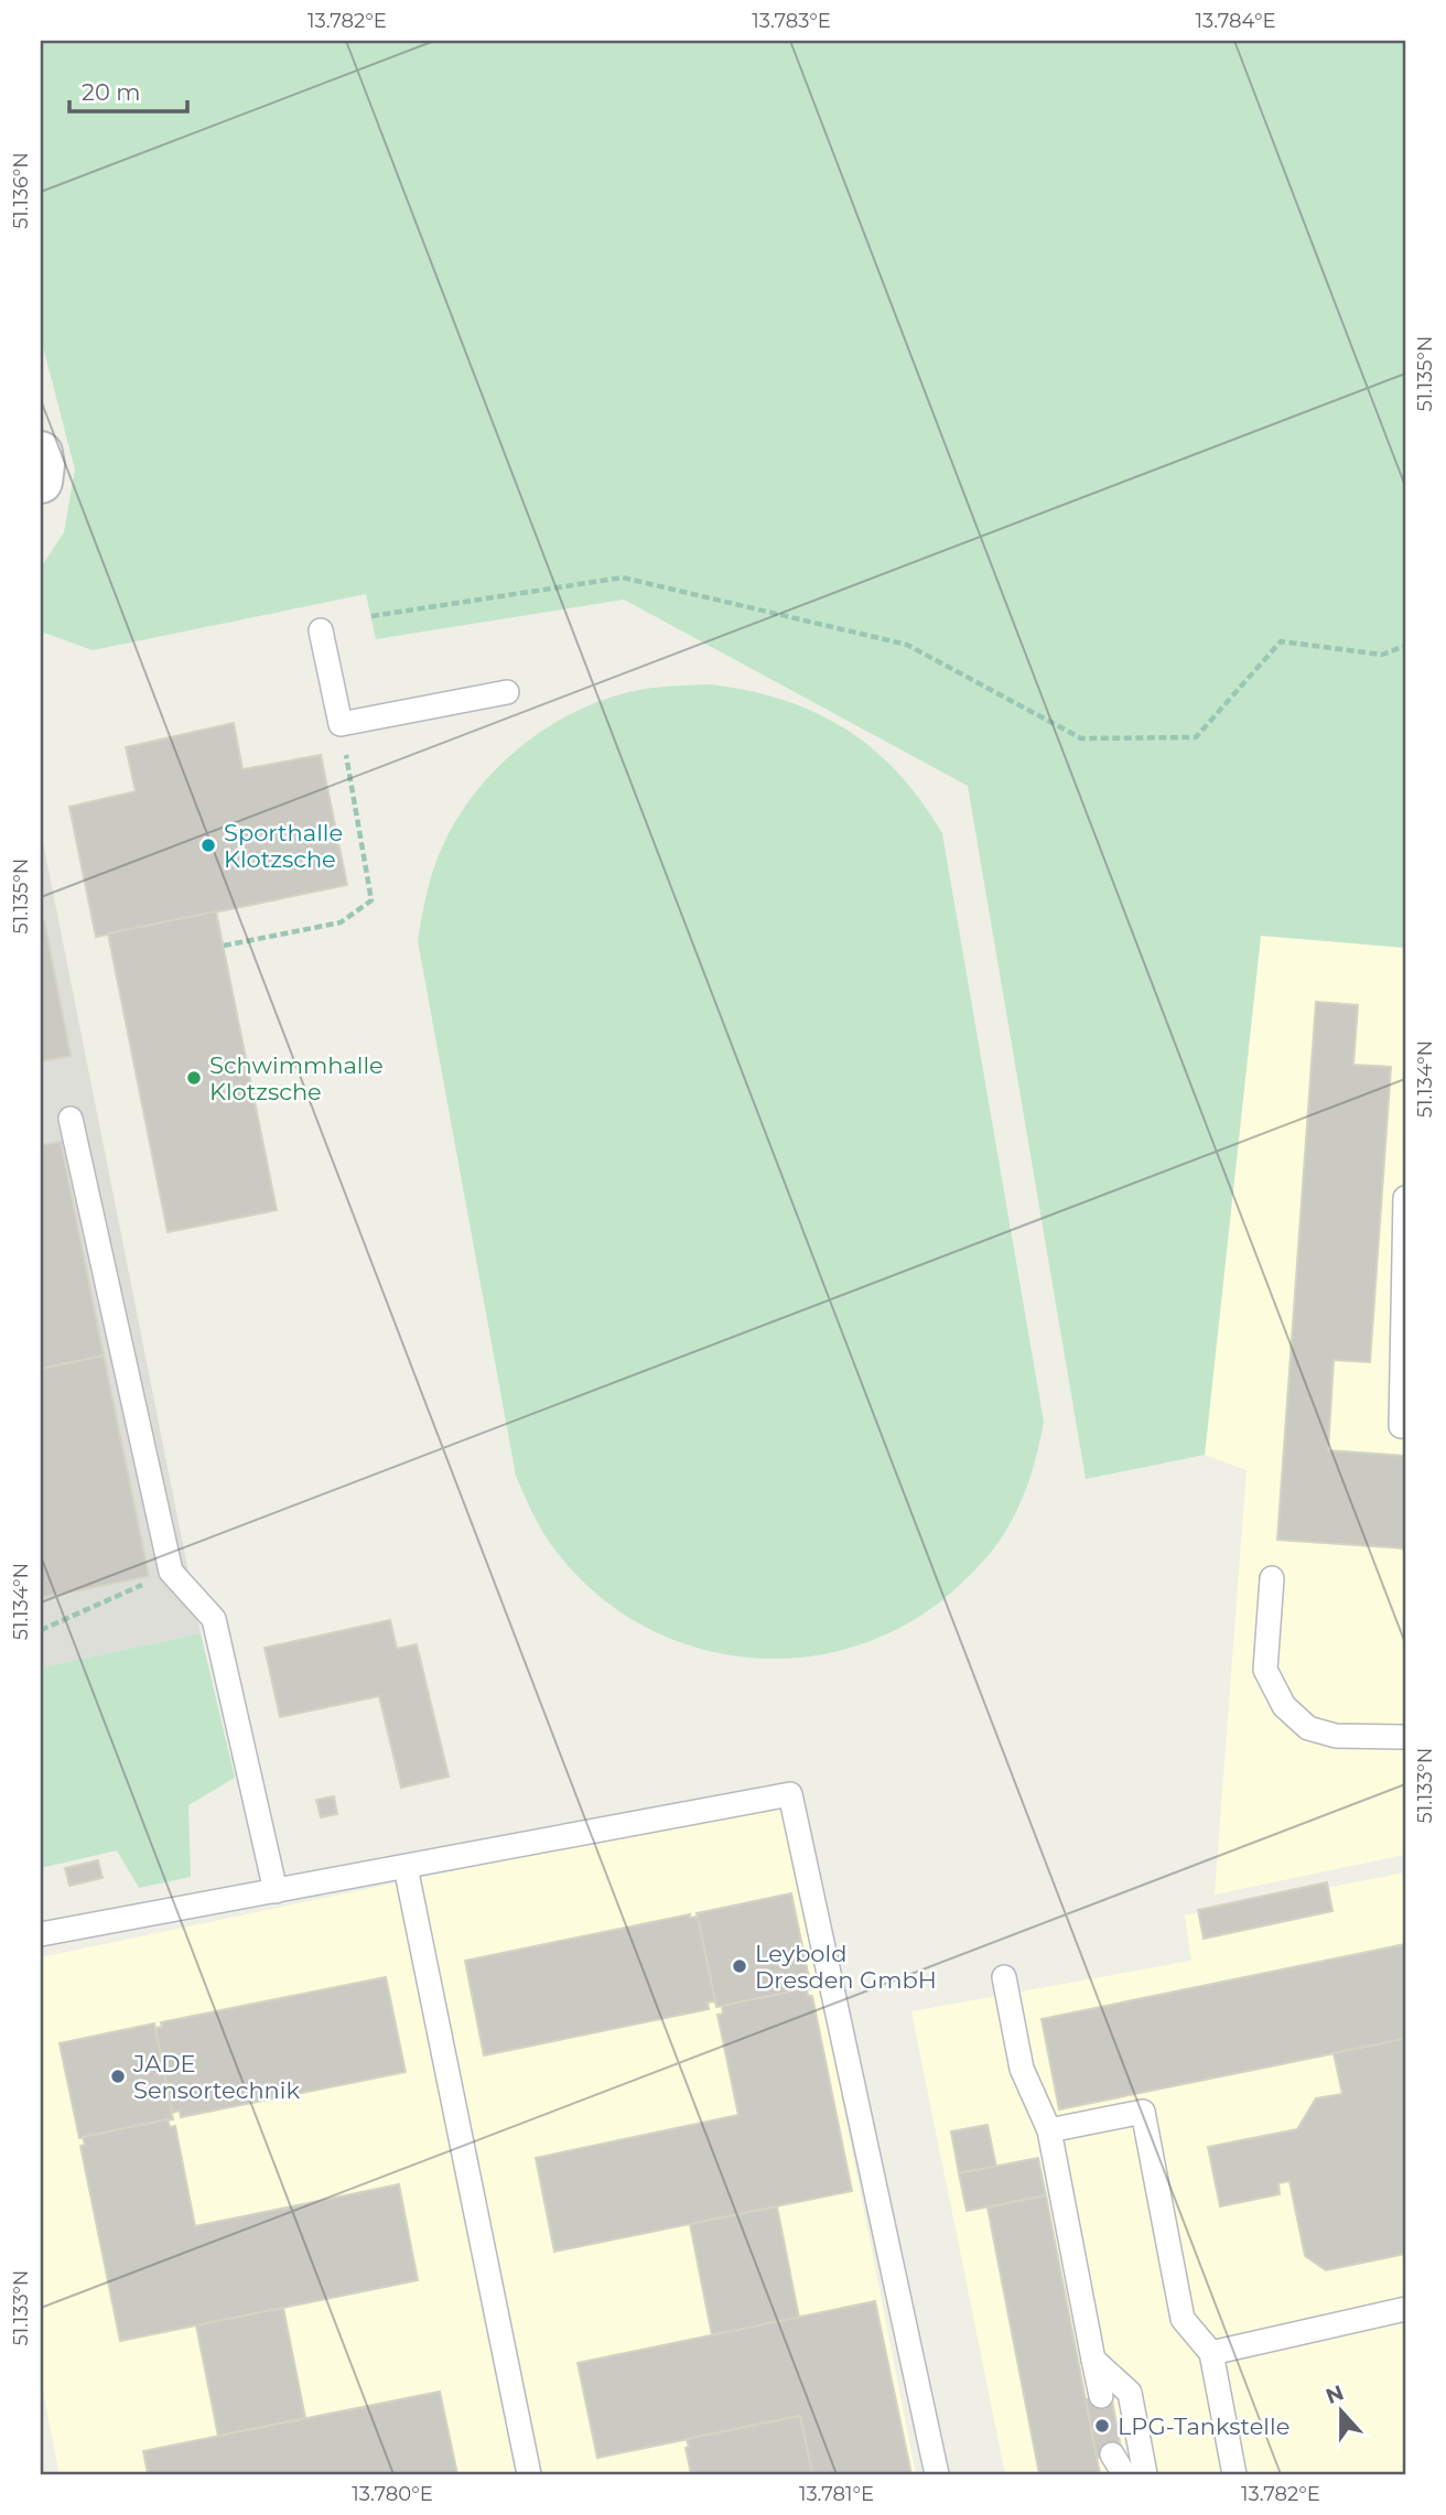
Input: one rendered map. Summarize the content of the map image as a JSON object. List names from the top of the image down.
{
  "places": [
    "Sporthalle Klotzsche",
    "Schwimmhalle Klotzsche",
    "Leybold Dresden GmbH",
    "JADE Sensortechnik",
    "LPG-Tankstelle"
  ],
  "scale_bar": "20 m",
  "north": "top",
  "coordinates": [
    "13.782°E",
    "13.783°E",
    "13.784°E",
    "51.136°N",
    "51.135°N",
    "51.134°N",
    "51.133°N",
    "13.780°E",
    "13.781°E"
  ]
}
